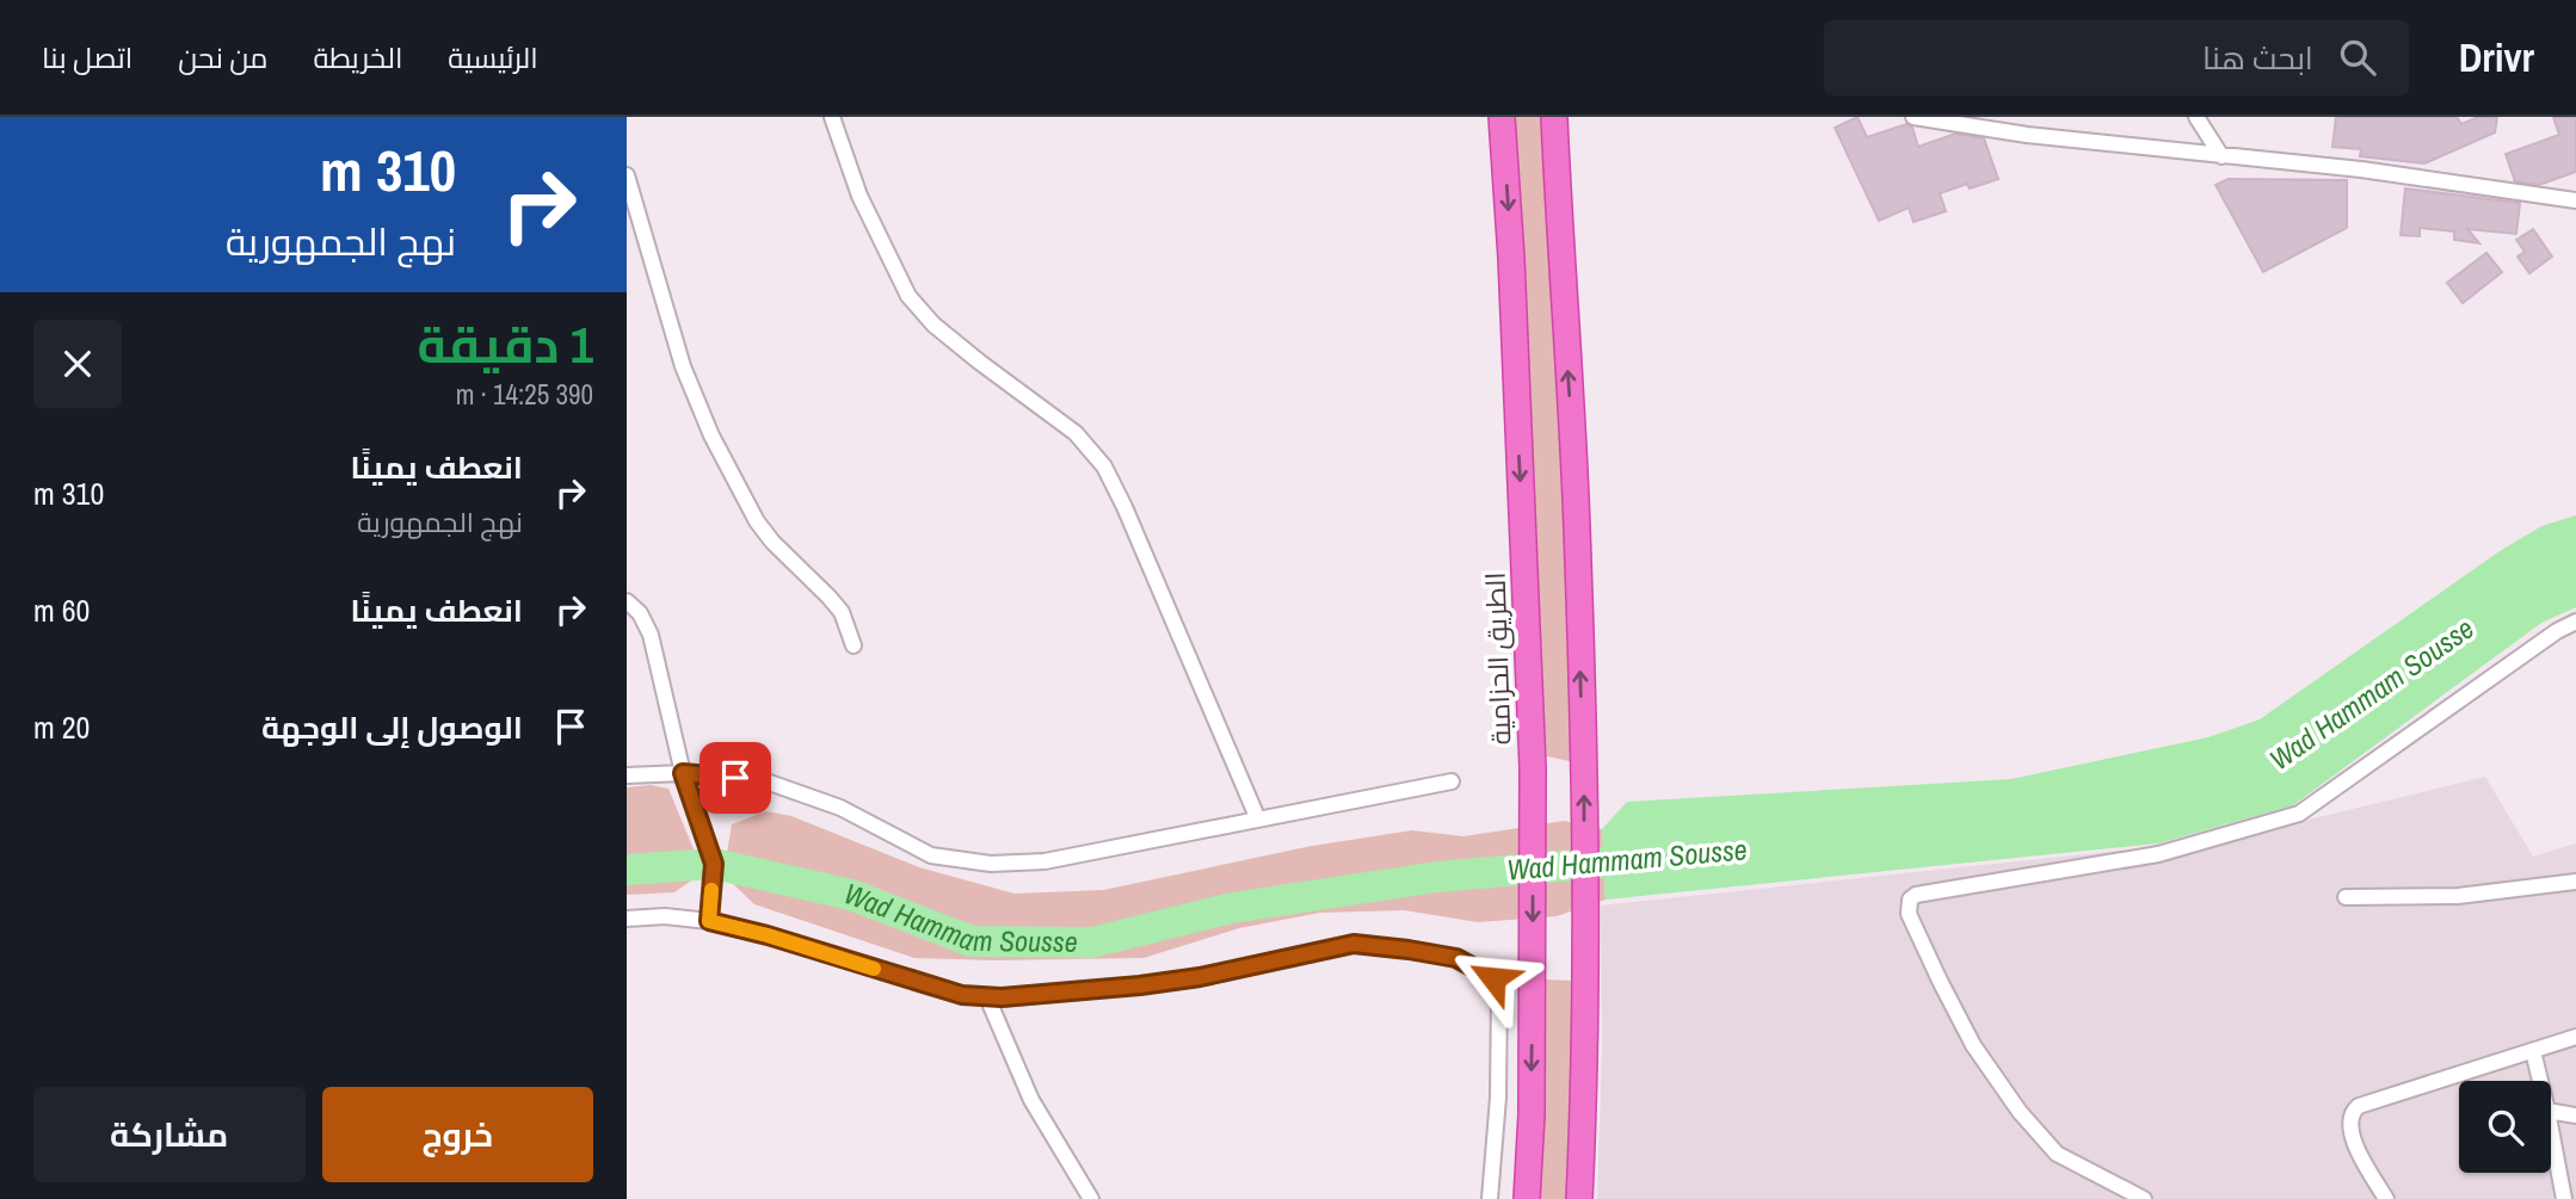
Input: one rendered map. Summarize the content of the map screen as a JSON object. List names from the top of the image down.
{
  "streets": {
    "highway": ["الطريق الحزامية"]
  },
  "water": ["Wad Hammam Sousse"],
  "page": {
    "header": "Drivr",
    "search": "ابحث هنا",
    "nav": [
      "الرئيسية",
      "الخريطة",
      "من نحن",
      "اتصل بنا"
    ],
    "turn": ["310 m", "نهج الجمهورية"],
    "heading": ["1 دقيقة", "390 m · 14:25"],
    "list": [
      {
        "name": "انعطف يمينًا",
        "note": "نهج الجمهورية",
        "value": "310 m"
      },
      {
        "name": "انعطف يمينًا",
        "value": "60 m"
      },
      {
        "name": "الوصول إلى الوجهة",
        "value": "20 m"
      }
    ],
    "buttons": ["خروج", "مشاركة"]
  }
}
